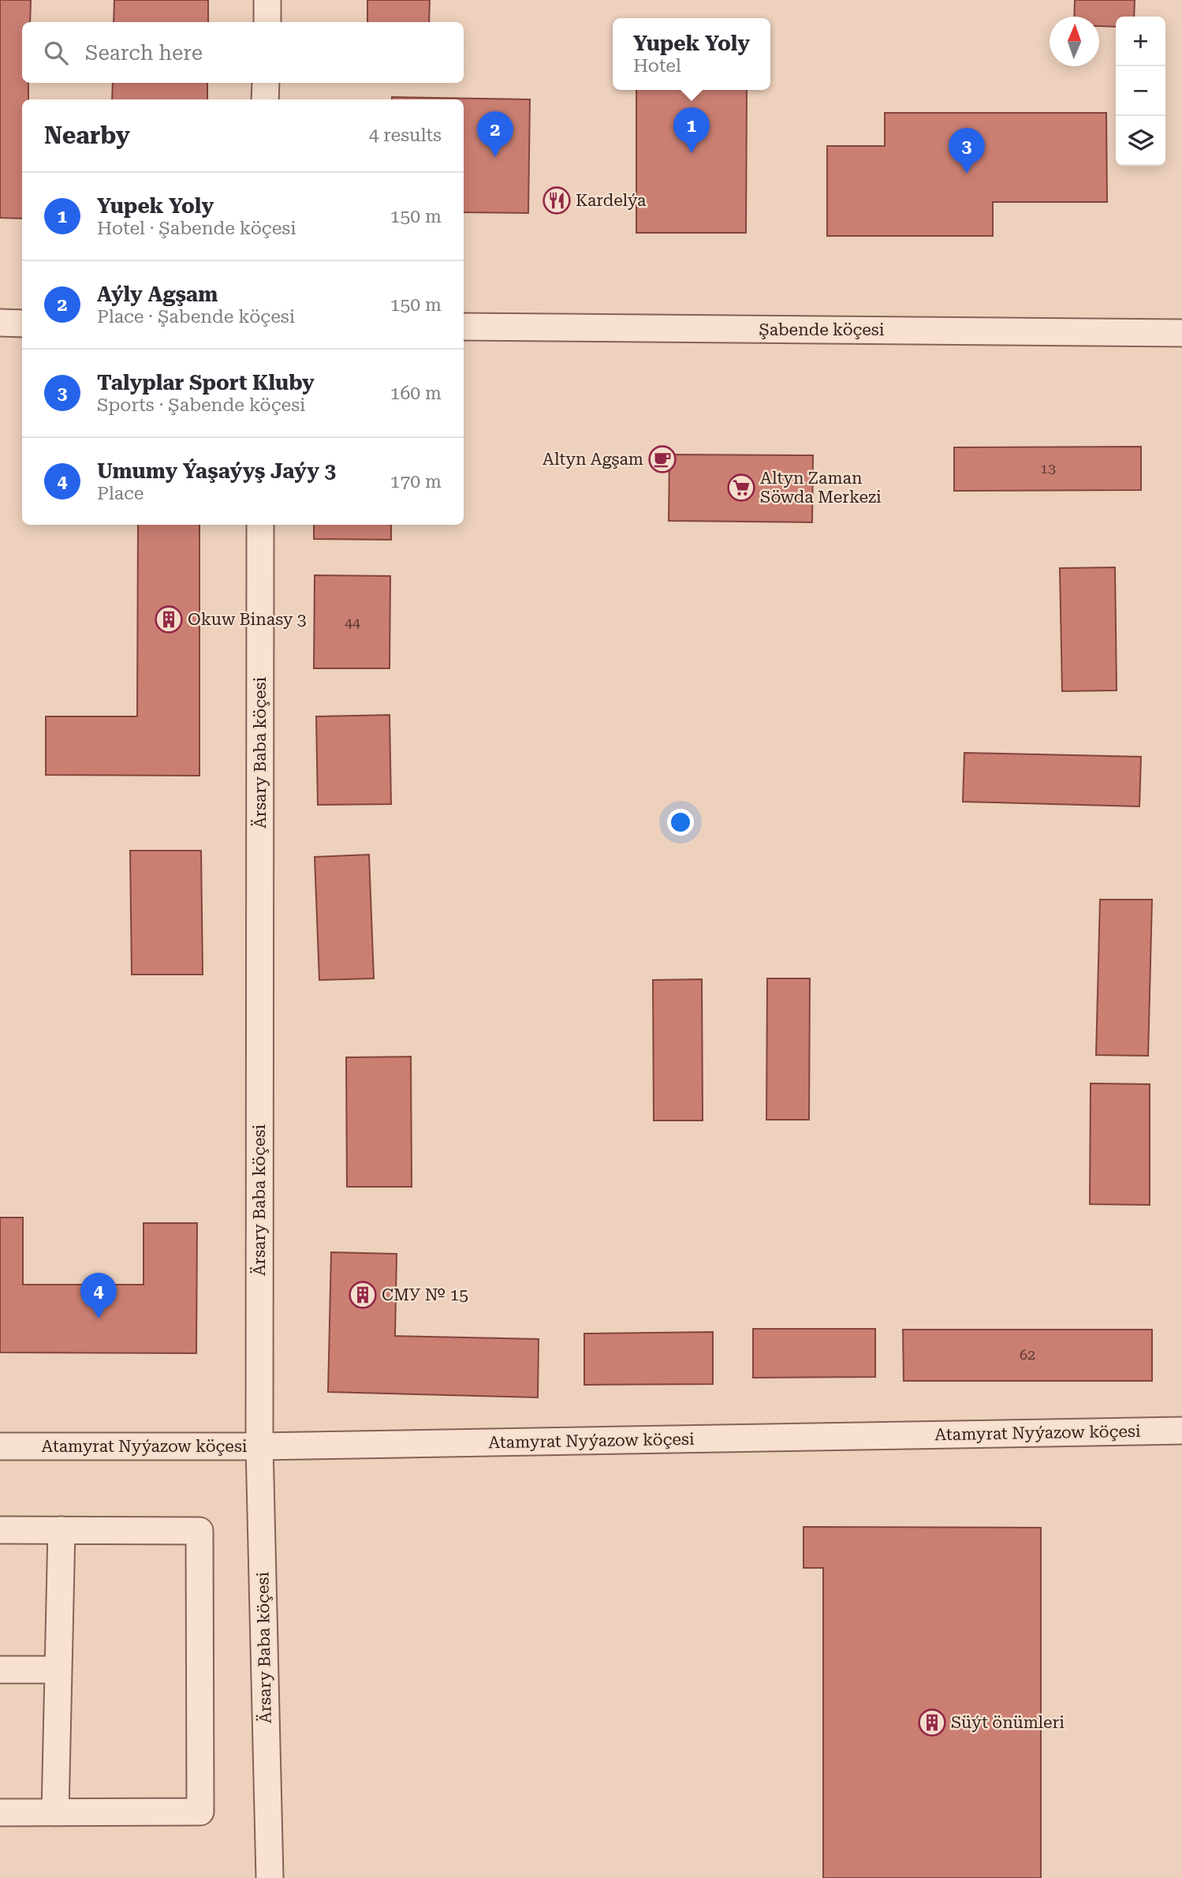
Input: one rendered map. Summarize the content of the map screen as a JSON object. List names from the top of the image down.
{
  "streets": {
    "street": ["Şabende köçesi", "Ärsary Baba köçesi", "Atamyrat Nyýazow köçesi"]
  },
  "crossings": [
    ["Ärsary Baba köçesi", "Atamyrat Nyýazow köçesi"]
  ],
  "places": {
    "restaurant": ["Kardelýa"],
    "cafe": ["Altyn Agşam"],
    "supermarket": ["Altyn Zaman Söwda Merkezi"],
    "building": ["Okuw Binasy 3", "СМУ № 15", "Süýt önümleri"]
  },
  "house_numbers": ["13", "44", "62"],
  "north": "top",
  "page": {
    "map_buttons": ["+", "−"],
    "popup": ["Yupek Yoly", "Hotel"],
    "search": "Search here",
    "heading": ["Nearby", "4 results"],
    "pins": [
      "1",
      "2",
      "3",
      "4"
    ],
    "list": [
      {
        "mark": "1",
        "name": "Yupek Yoly",
        "note": "Hotel · Şabende köçesi",
        "value": "150 m"
      },
      {
        "mark": "2",
        "name": "Aýly Agşam",
        "note": "Place · Şabende köçesi",
        "value": "150 m"
      },
      {
        "mark": "3",
        "name": "Talyplar Sport Kluby",
        "note": "Sports · Şabende köçesi",
        "value": "160 m"
      },
      {
        "mark": "4",
        "name": "Umumy Ýaşaýyş Jaýy 3",
        "note": "Place",
        "value": "170 m"
      }
    ]
  }
}
